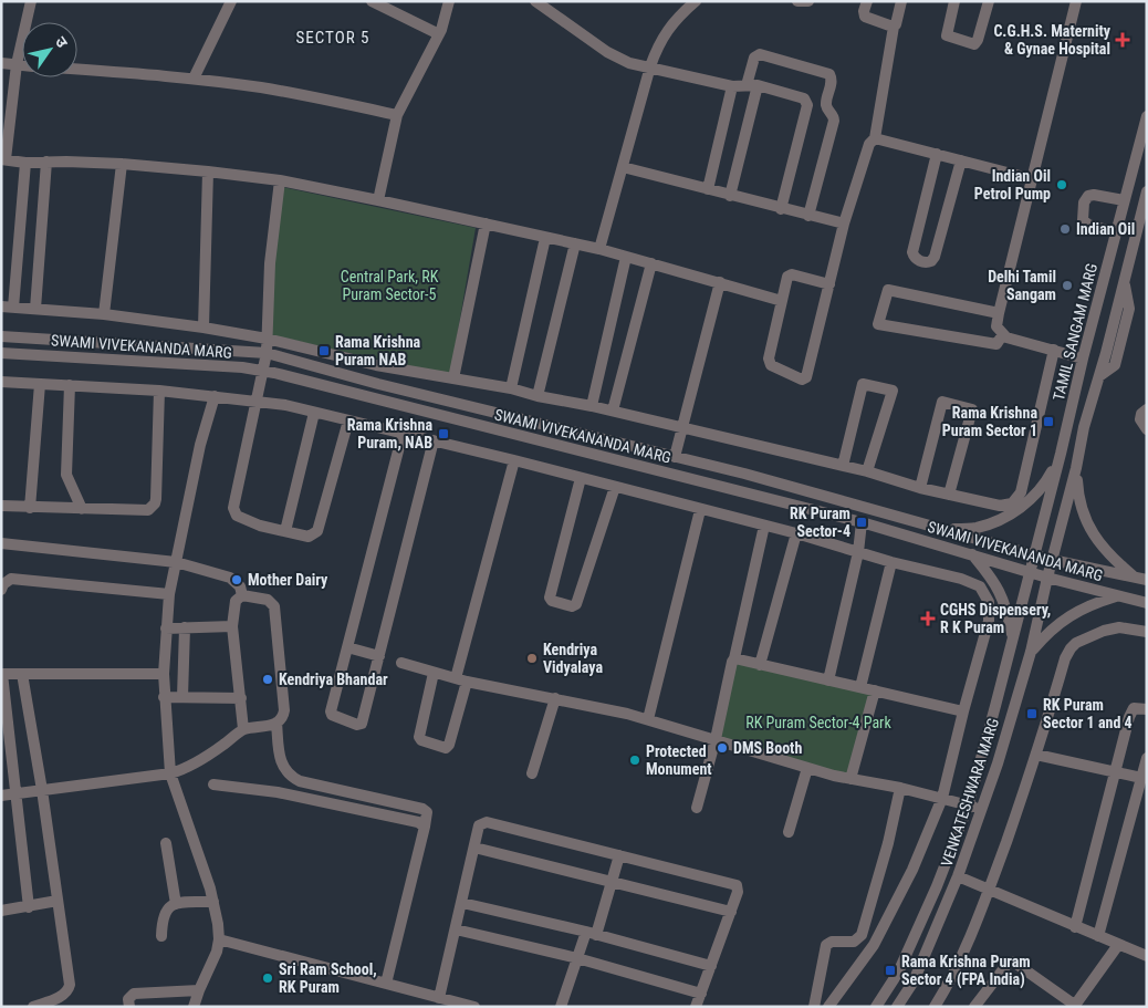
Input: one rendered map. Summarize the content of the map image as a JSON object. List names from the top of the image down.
{
  "streets": {
    "street": ["TAMIL SANGAM MARG", "SWAMI VIVEKANANDA MARG", "VENKATESHWARA MARG"]
  },
  "crossings": [
    ["TAMIL SANGAM MARG", "SWAMI VIVEKANANDA MARG"],
    ["SWAMI VIVEKANANDA MARG", "VENKATESHWARA MARG"]
  ],
  "districts": ["SECTOR 5"],
  "parks": ["Central Park, RK Puram Sector-5", "RK Puram Sector-4 Park"],
  "places": {
    "health": ["C.G.H.S. Maternity & Gynae Hospital", "CGHS Dispensery, R K Puram"],
    "other": [
      "Indian Oil Petrol Pump",
      "Indian Oil",
      "Delhi Tamil Sangam",
      "Mother Dairy",
      "Kendriya Vidyalaya",
      "Kendriya Bhandar",
      "DMS Booth",
      "Protected Monument",
      "Sri Ram School, RK Puram"
    ],
    "transit": [
      "Rama Krishna Puram NAB",
      "Rama Krishna Puram Sector 1",
      "Rama Krishna Puram, NAB",
      "RK Puram Sector-4",
      "RK Puram Sector 1 and 4",
      "Rama Krishna Puram Sector 4 (FPA India)"
    ]
  },
  "north": "top right"
}
